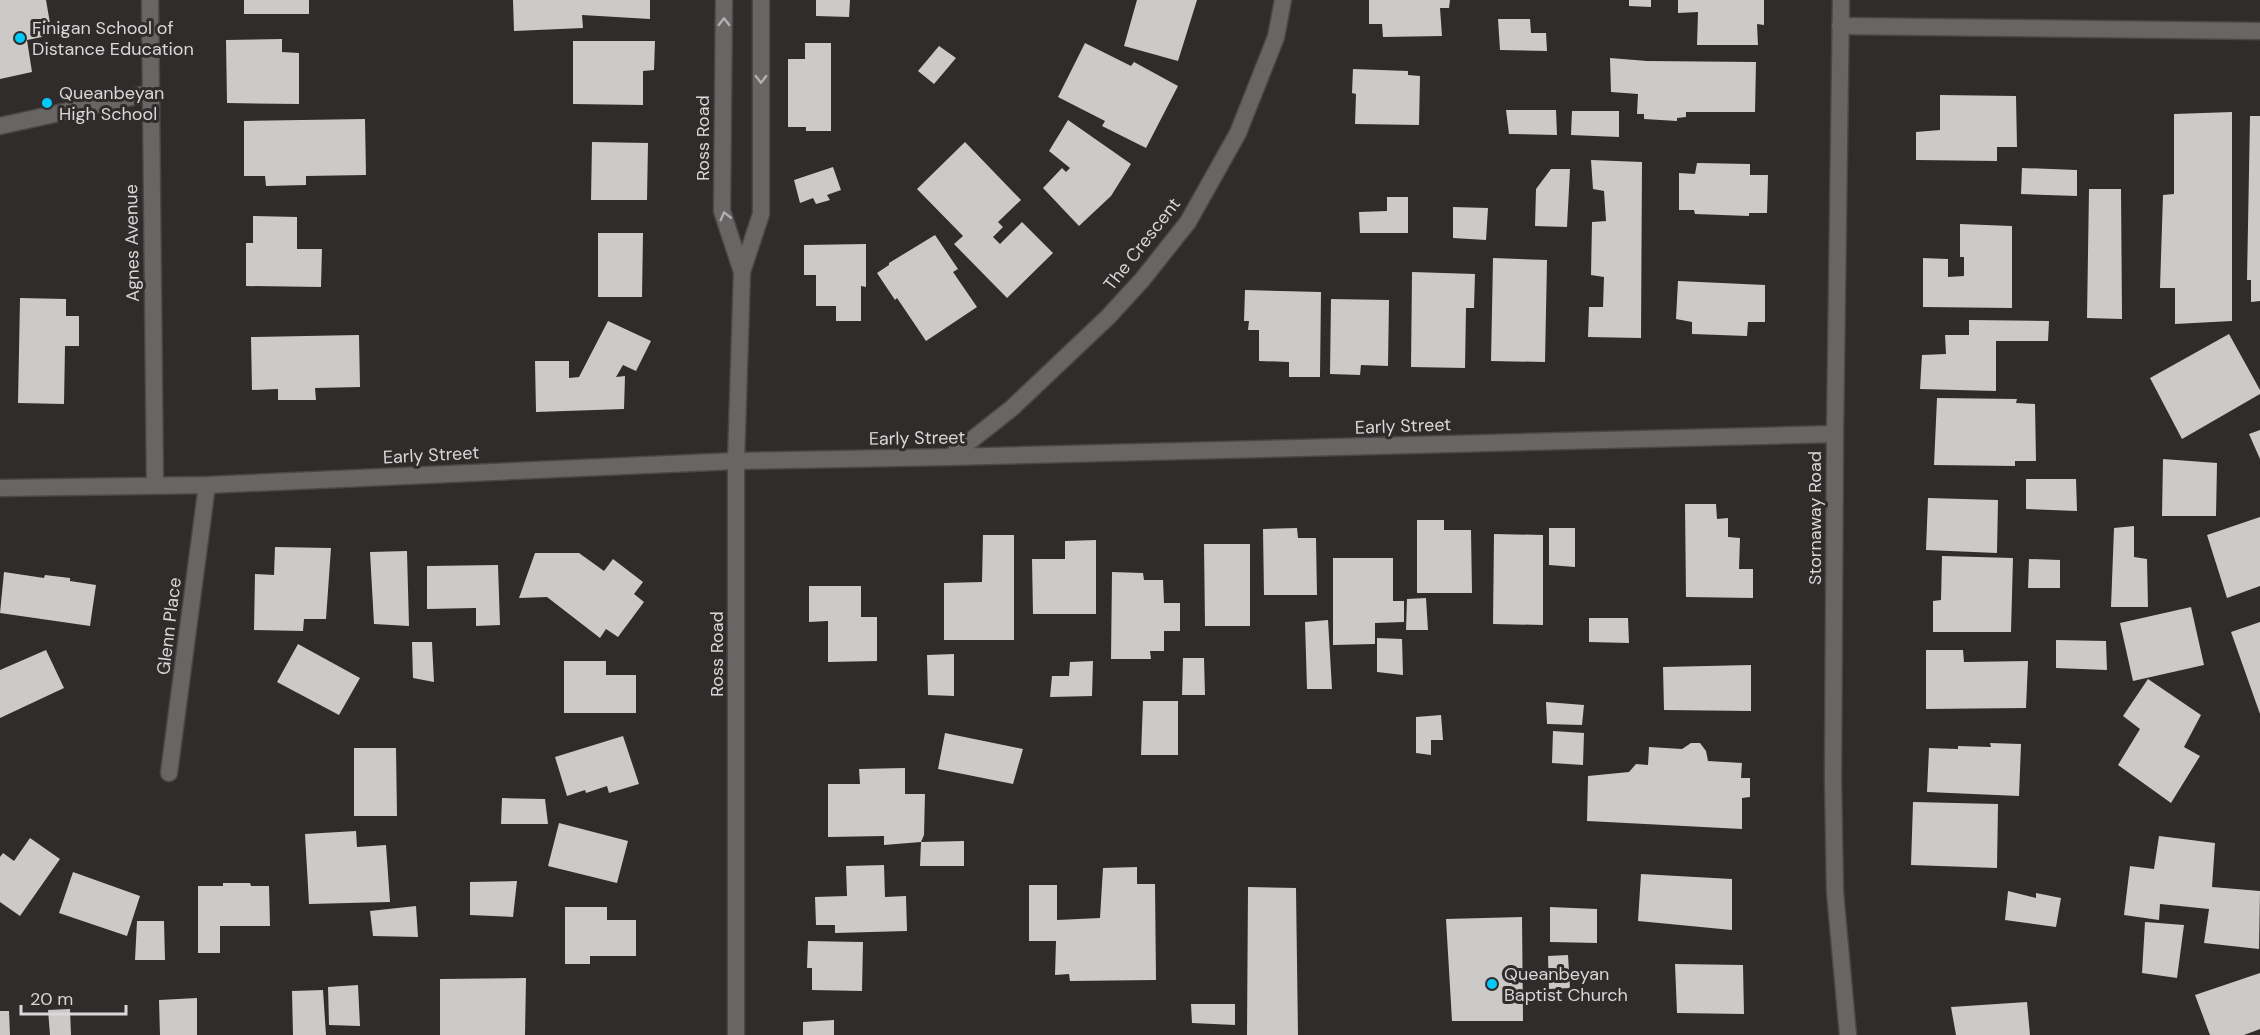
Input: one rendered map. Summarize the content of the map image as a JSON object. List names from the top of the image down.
{
  "streets": {
    "street": [
      "Ross Road",
      "Agnes Avenue",
      "The Crescent",
      "Early Street",
      "Stornaway Road",
      "Glenn Place"
    ]
  },
  "crossings": [
    ["Ross Road", "Early Street"],
    ["Agnes Avenue", "Early Street"],
    ["The Crescent", "Early Street"],
    ["Early Street", "Stornaway Road"],
    ["Early Street", "Glenn Place"]
  ],
  "places": ["Finigan School of Distance Education", "Queanbeyan High School", "Queanbeyan Baptist Church"],
  "scale_bar": "20 m"
}
